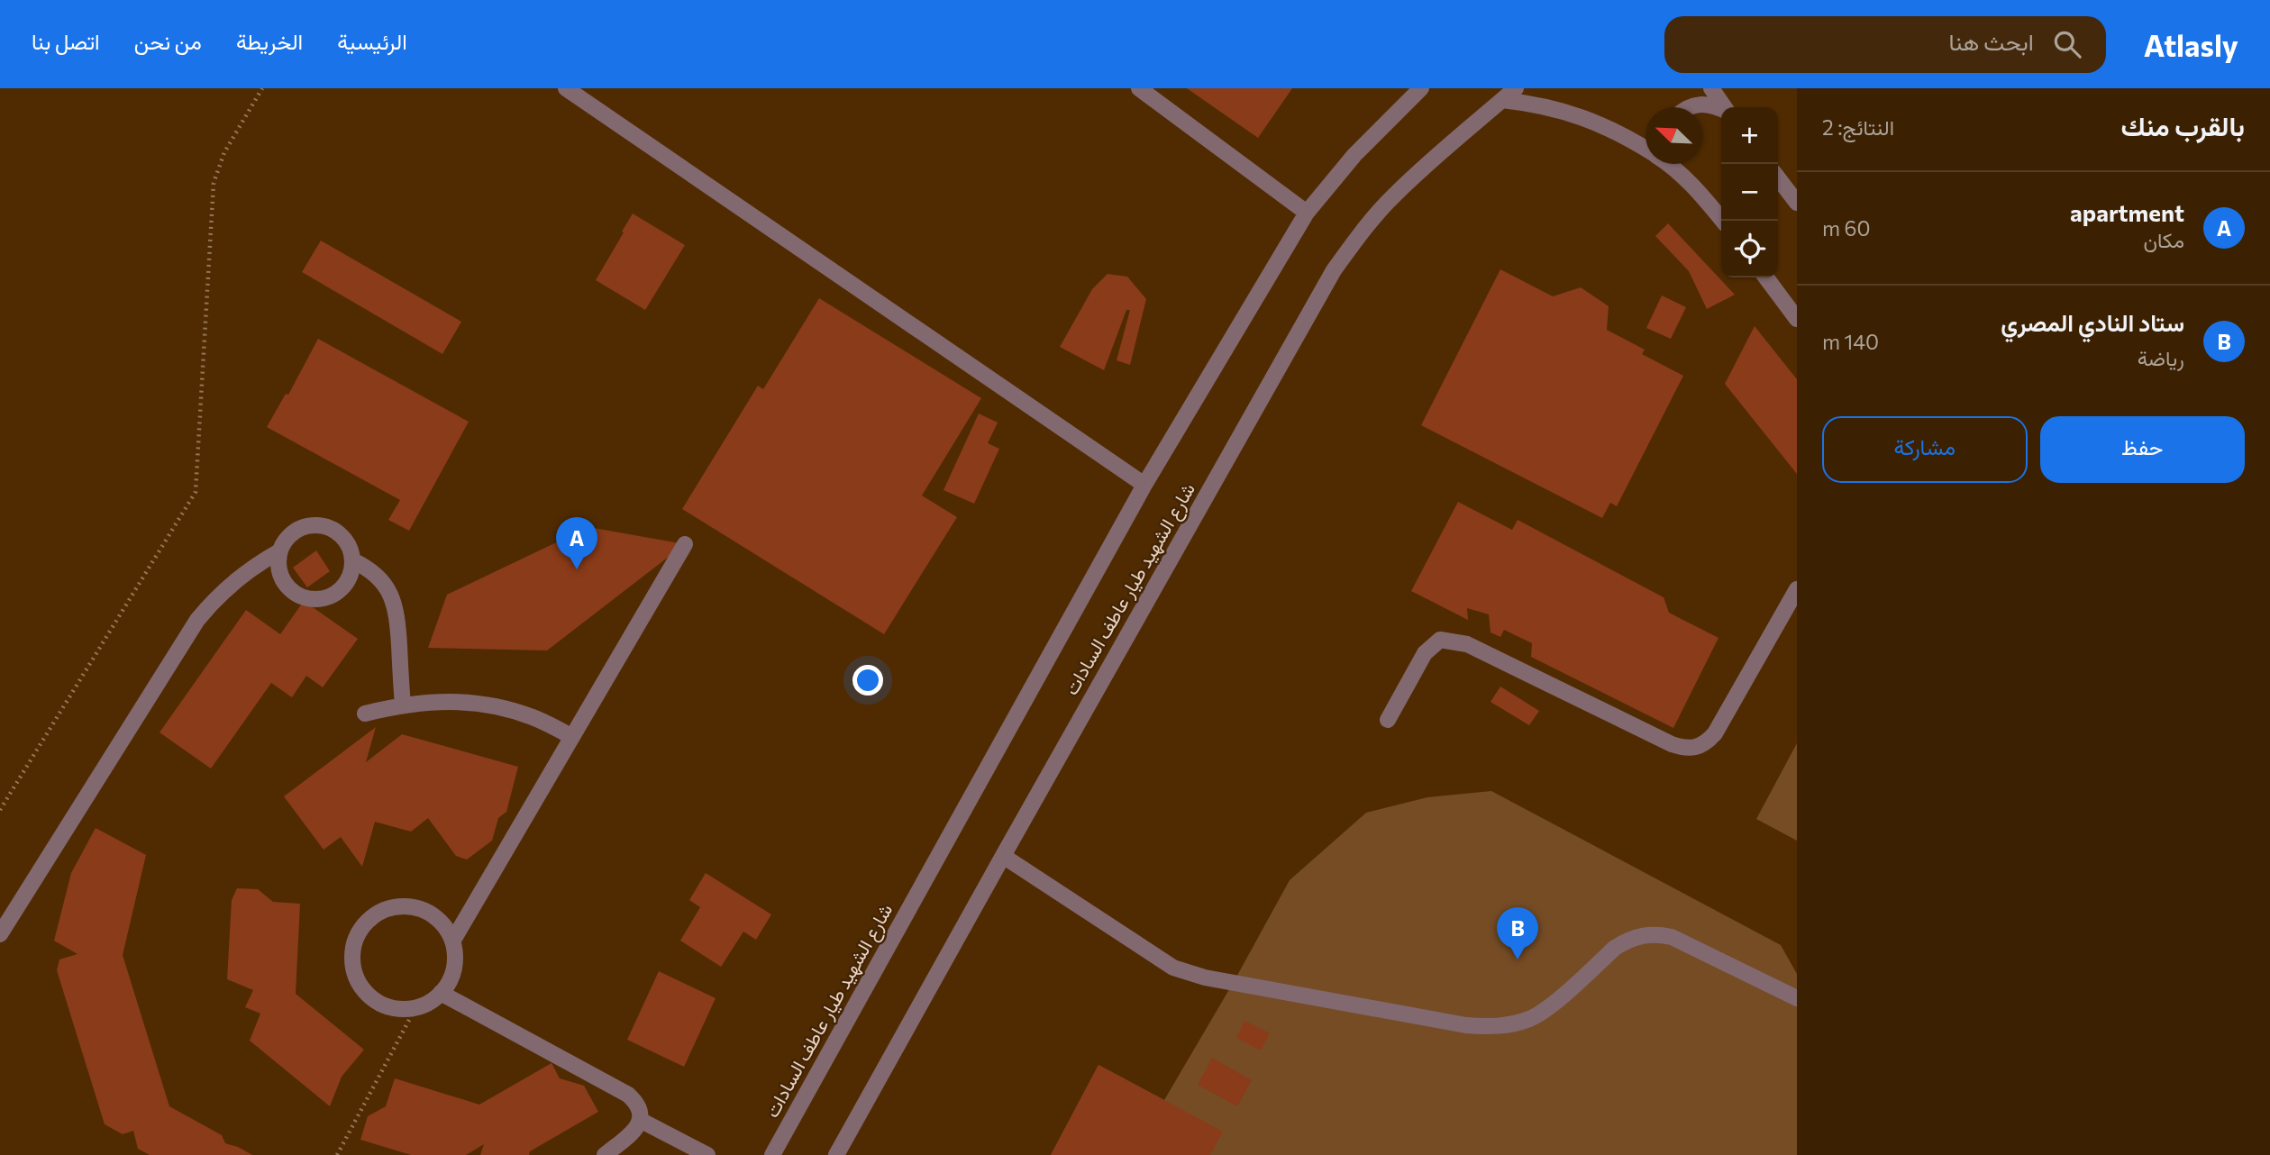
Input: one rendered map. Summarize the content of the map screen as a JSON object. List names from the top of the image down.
{
  "streets": {
    "street": ["شارع الشهيد طيار عاطف السادات"]
  },
  "north": "top left",
  "page": {
    "header": "Atlasly",
    "search": "ابحث هنا",
    "nav": [
      "الرئيسية",
      "الخريطة",
      "من نحن",
      "اتصل بنا"
    ],
    "heading": ["بالقرب منك", "النتائج: 2"],
    "map_buttons": ["+", "−"],
    "list": [
      {
        "mark": "A",
        "name": "apartment",
        "note": "مكان",
        "value": "60 m"
      },
      {
        "mark": "B",
        "name": "ستاد النادي المصري",
        "note": "رياضة",
        "value": "140 m"
      }
    ],
    "buttons": ["حفظ", "مشاركة"],
    "pins": ["A", "B"]
  }
}
